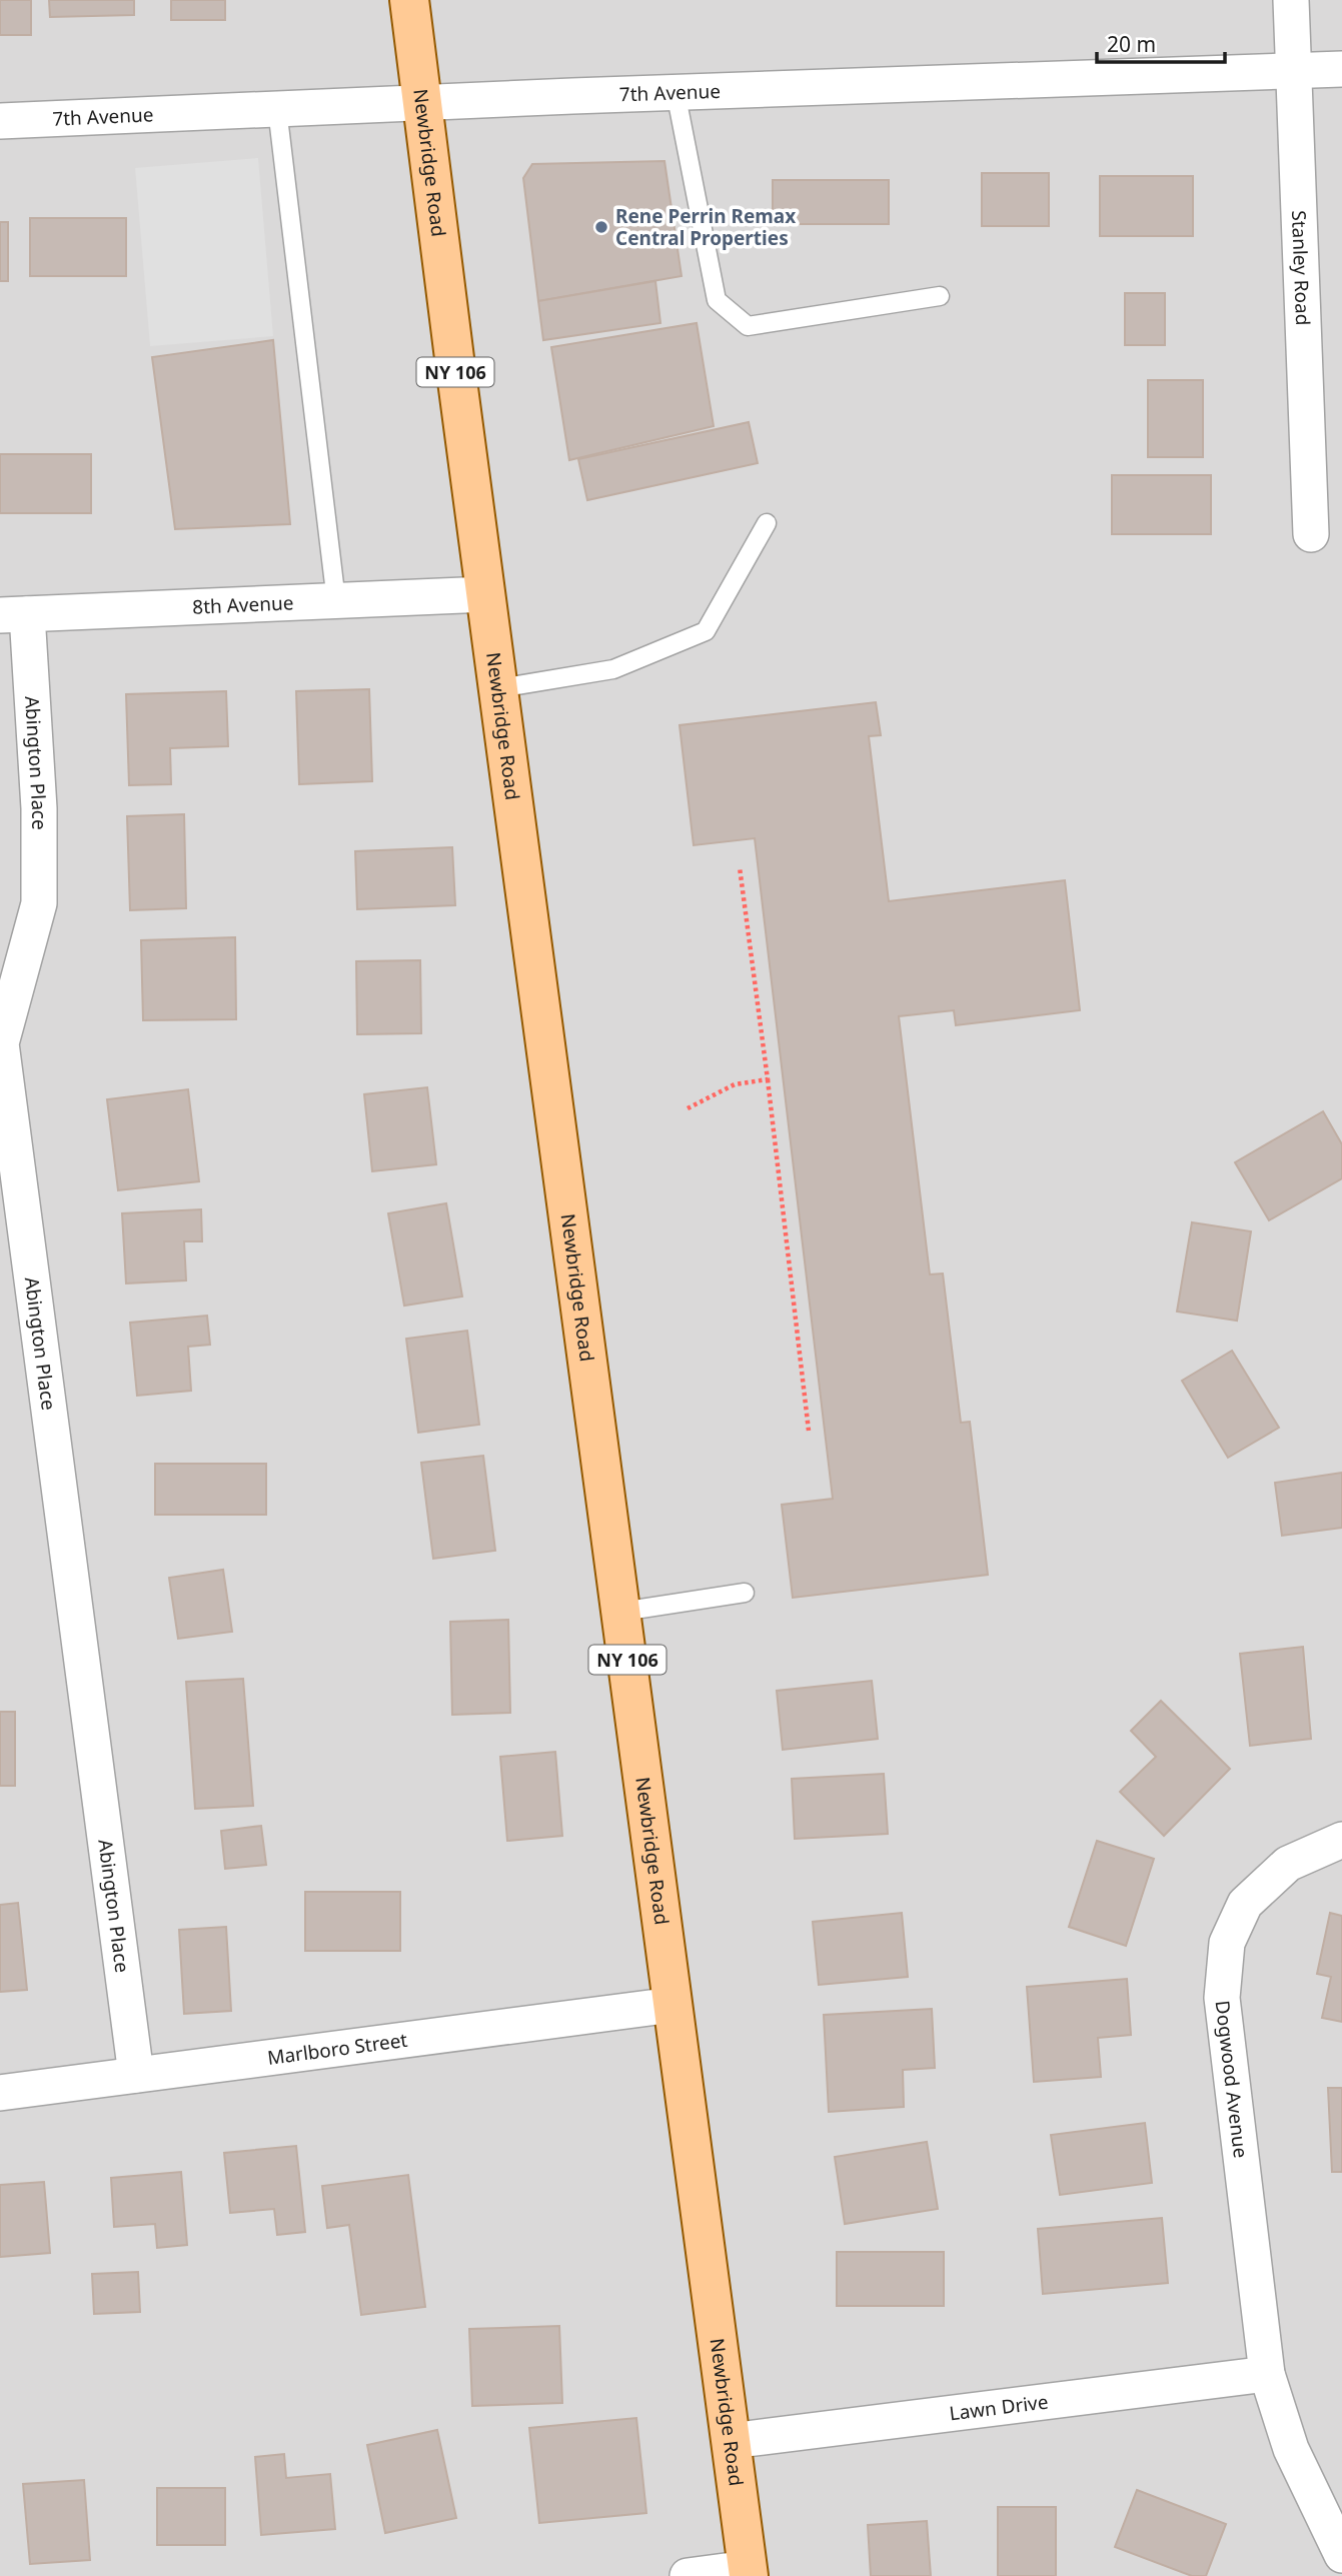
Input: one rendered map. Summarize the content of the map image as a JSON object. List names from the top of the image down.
{
  "streets": {
    "main road": ["Newbridge Road", "NY 106"],
    "street": [
      "7th Avenue",
      "Stanley Road",
      "8th Avenue",
      "Abington Place",
      "Marlboro Street",
      "Dogwood Avenue",
      "Lawn Drive"
    ]
  },
  "crossings": [
    ["7th Avenue", "Newbridge Road"],
    ["7th Avenue", "Stanley Road"],
    ["Newbridge Road", "8th Avenue"],
    ["Newbridge Road", "Marlboro Street"],
    ["Newbridge Road", "Lawn Drive"],
    ["8th Avenue", "Abington Place"],
    ["Abington Place", "Marlboro Street"],
    ["Dogwood Avenue", "Lawn Drive"]
  ],
  "places": ["Rene Perrin Remax Central Properties"],
  "scale_bar": "20 m"
}
